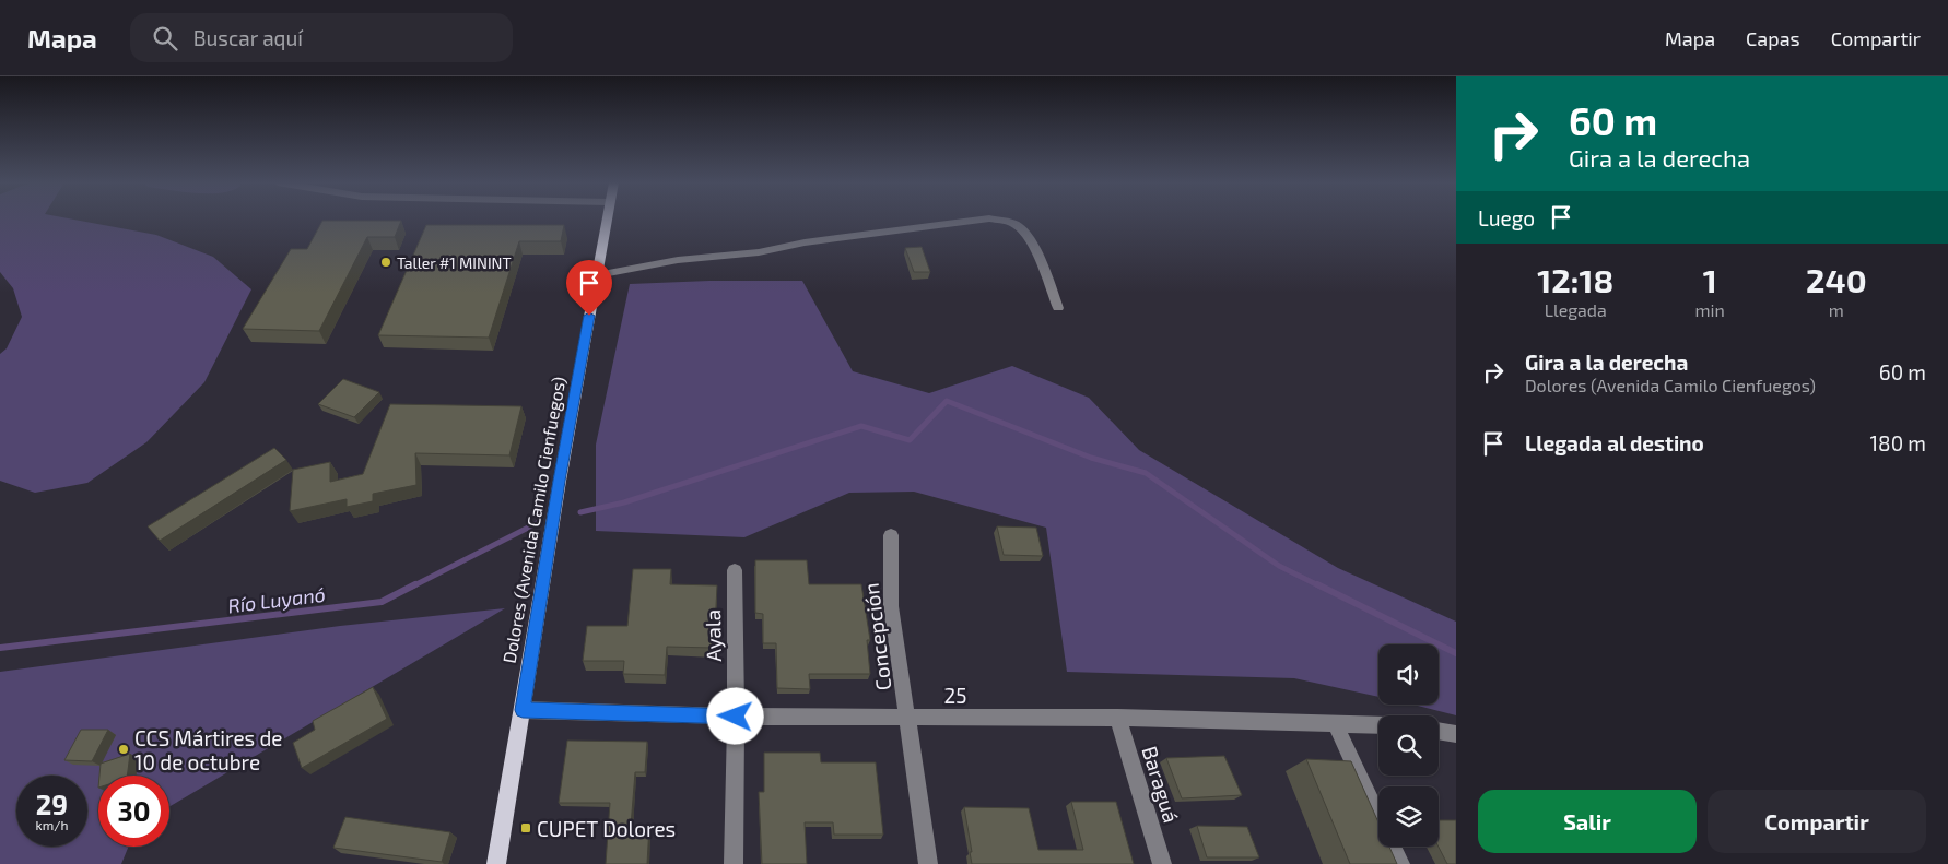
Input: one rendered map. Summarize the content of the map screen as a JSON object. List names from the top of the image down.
{
  "streets": {
    "main road": ["Dolores (Avenida Camilo Cienfuegos)"],
    "street": [
      "Ayala",
      "Concepción",
      "25",
      "Baraguá"
    ]
  },
  "crossings": [
    ["Dolores (Avenida Camilo Cienfuegos)", "25"],
    ["Ayala", "25"],
    ["Concepción", "25"],
    ["25", "Baraguá"]
  ],
  "water": ["Río Luyanó"],
  "places": {
    "other": ["Taller #1 MININT", "CCS Mártires de 10 de octubre"],
    "transit": ["CUPET Dolores"]
  },
  "page": {
    "header": "Mapa",
    "search": "Buscar aquí",
    "nav": ["Mapa", "Capas", "Compartir"],
    "turn": ["60 m", "Gira a la derecha"],
    "then": "Luego",
    "eta": [
      "12:18",
      "Llegada",
      "1",
      "min",
      "240",
      "m"
    ],
    "list": [
      {
        "name": "Gira a la derecha",
        "note": "Dolores (Avenida Camilo Cienfuegos)",
        "value": "60 m"
      },
      {
        "name": "Llegada al destino",
        "value": "180 m"
      }
    ],
    "speed": "29 km/h",
    "limit": "30",
    "buttons": ["Salir", "Compartir"]
  }
}
